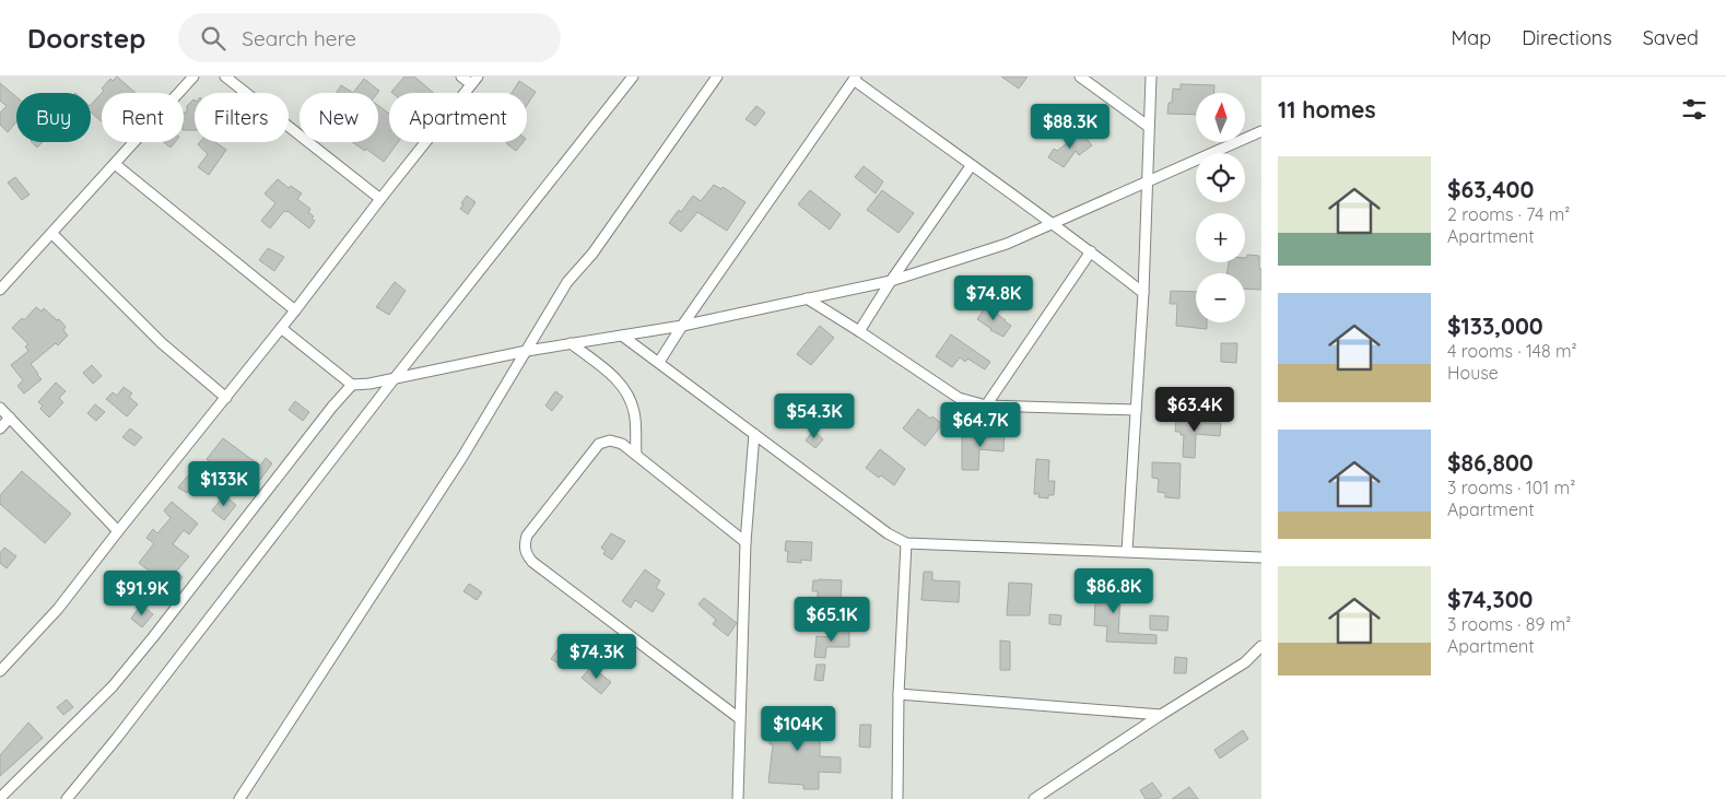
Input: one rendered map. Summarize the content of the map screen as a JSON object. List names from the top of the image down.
{
  "north": "top",
  "page": {
    "header": "Doorstep",
    "search": "Search here",
    "nav": ["Map", "Directions", "Saved"],
    "heading": "11 homes",
    "map_buttons": ["+", "−"],
    "chip": [
      "Buy",
      "Rent",
      "Filters",
      "New",
      "Apartment"
    ],
    "price": [
      "$88.3K",
      "$74.8K",
      "$63.4K",
      "$54.3K",
      "$64.7K",
      "$133K",
      "$86.8K",
      "$91.9K",
      "$65.1K",
      "$74.3K",
      "$104K"
    ],
    "list": [
      {
        "name": "$63,400",
        "note": "2 rooms · 74 m² · Apartment"
      },
      {
        "name": "$133,000",
        "note": "4 rooms · 148 m² · House"
      },
      {
        "name": "$86,800",
        "note": "3 rooms · 101 m² · Apartment"
      },
      {
        "name": "$74,300",
        "note": "3 rooms · 89 m² · Apartment"
      }
    ]
  }
}
